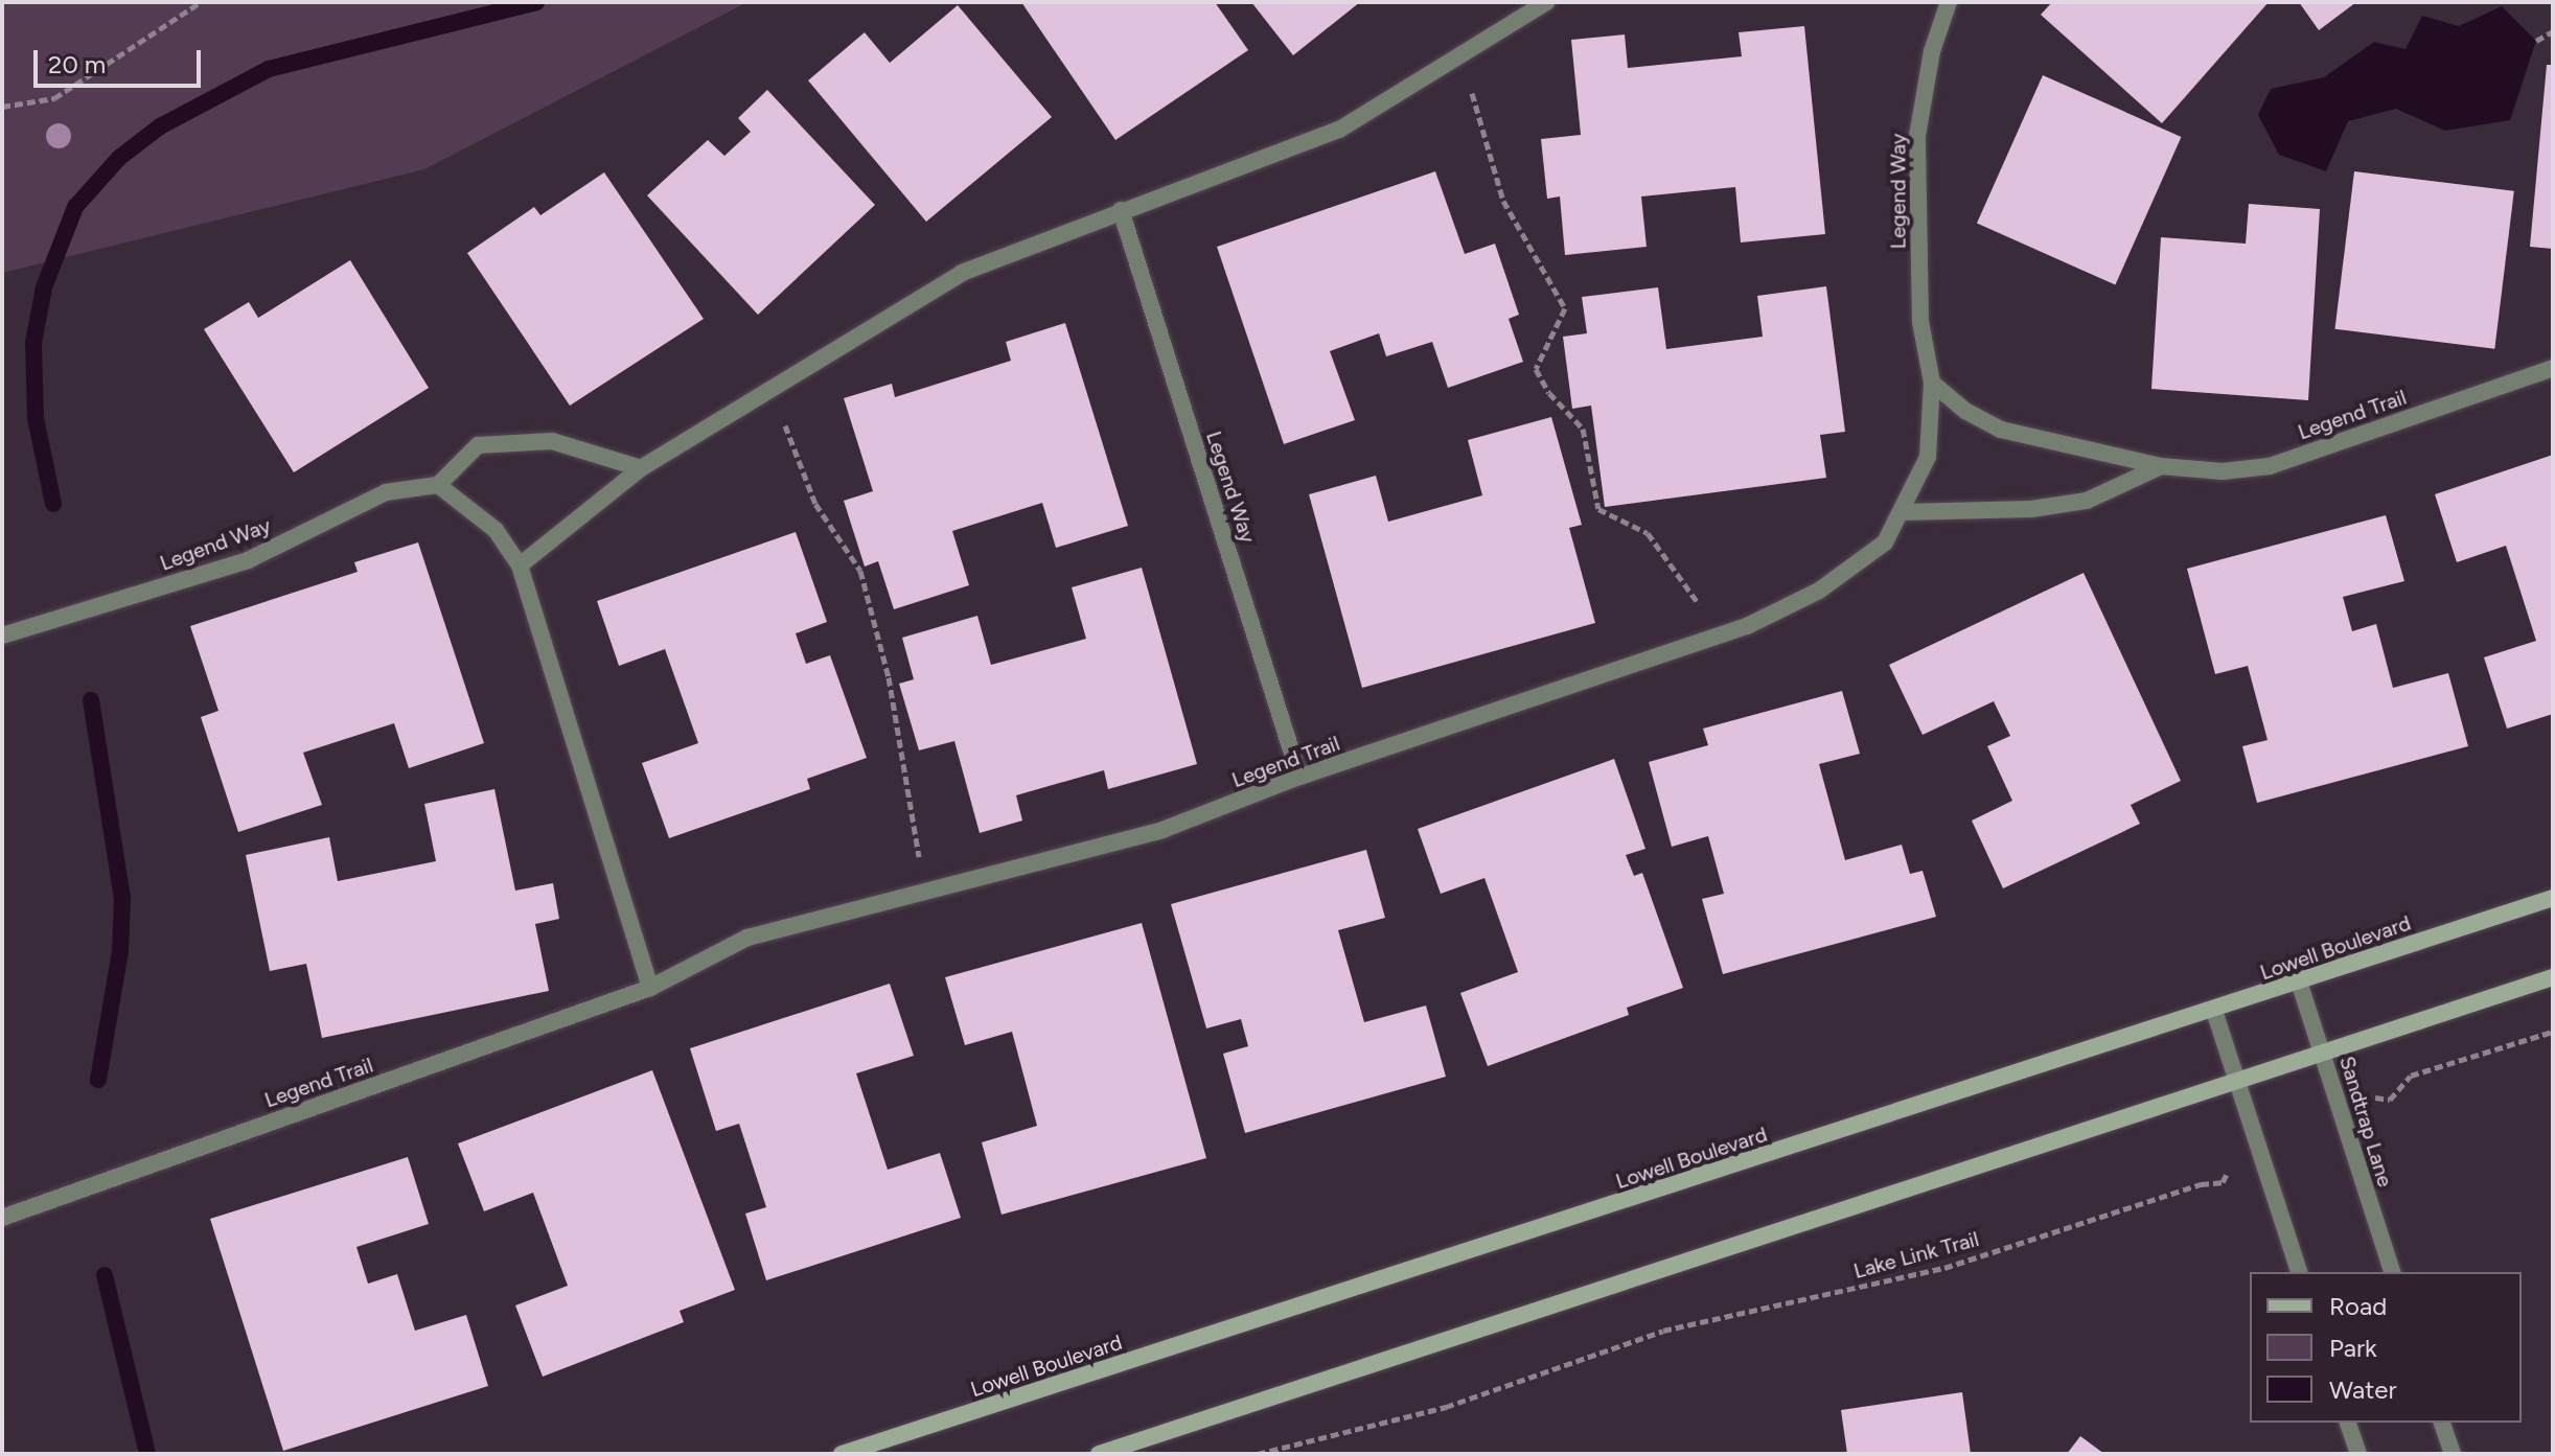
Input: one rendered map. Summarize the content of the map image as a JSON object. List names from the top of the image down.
{
  "streets": {
    "main road": ["Lowell Boulevard"],
    "street": ["Legend Way", "Legend Trail", "Sandtrap Lane"],
    "path": ["Lake Link Trail"]
  },
  "crossings": [
    ["Legend Way", "Legend Trail"],
    ["Lowell Boulevard", "Sandtrap Lane"]
  ],
  "legend": ["Road", "Park", "Water"],
  "scale_bar": "20 m"
}
